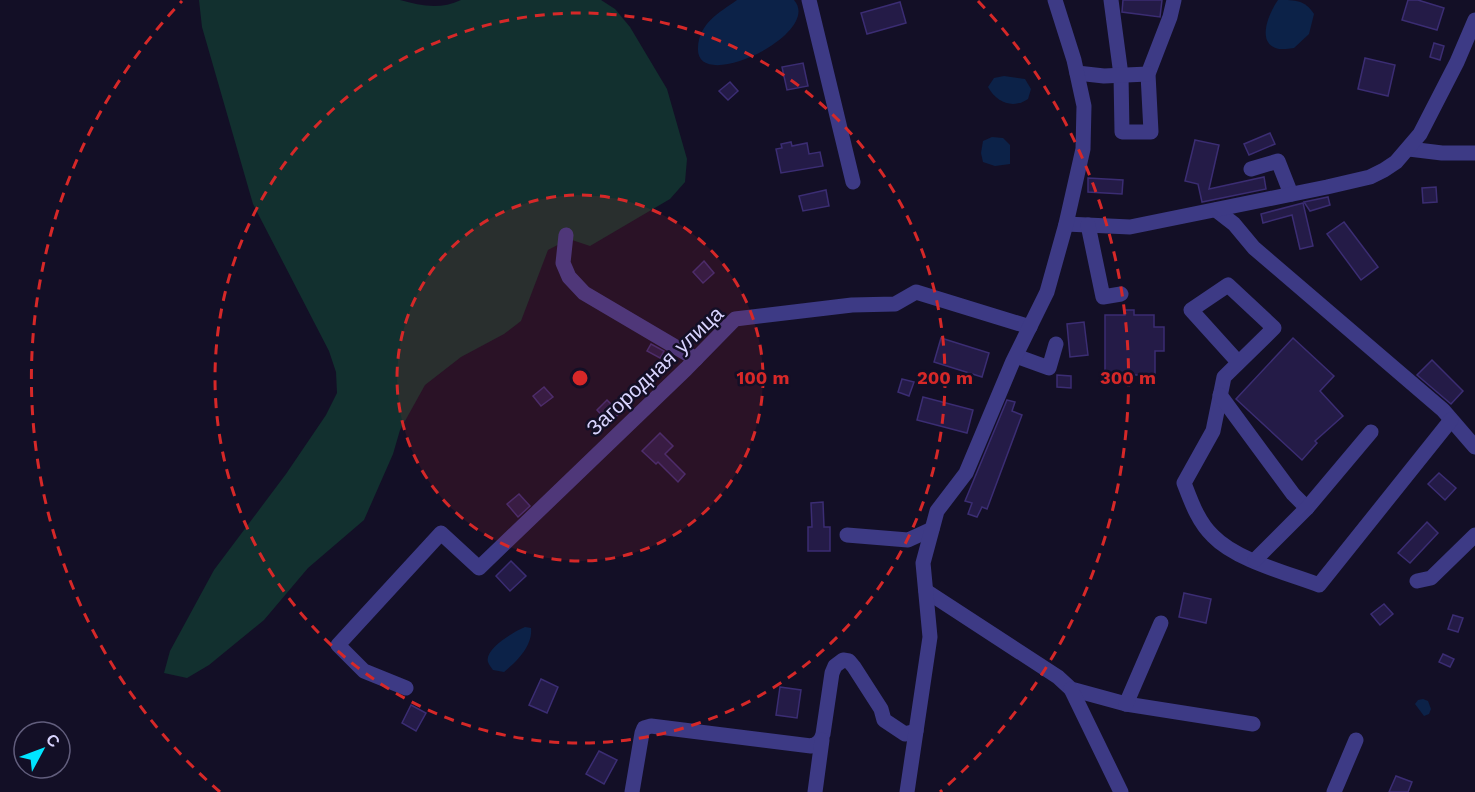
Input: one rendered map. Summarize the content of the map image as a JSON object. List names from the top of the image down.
{
  "streets": {
    "street": ["Загородная улица"]
  },
  "north": "top right",
  "rings": ["100 m", "200 m", "300 m"]
}
